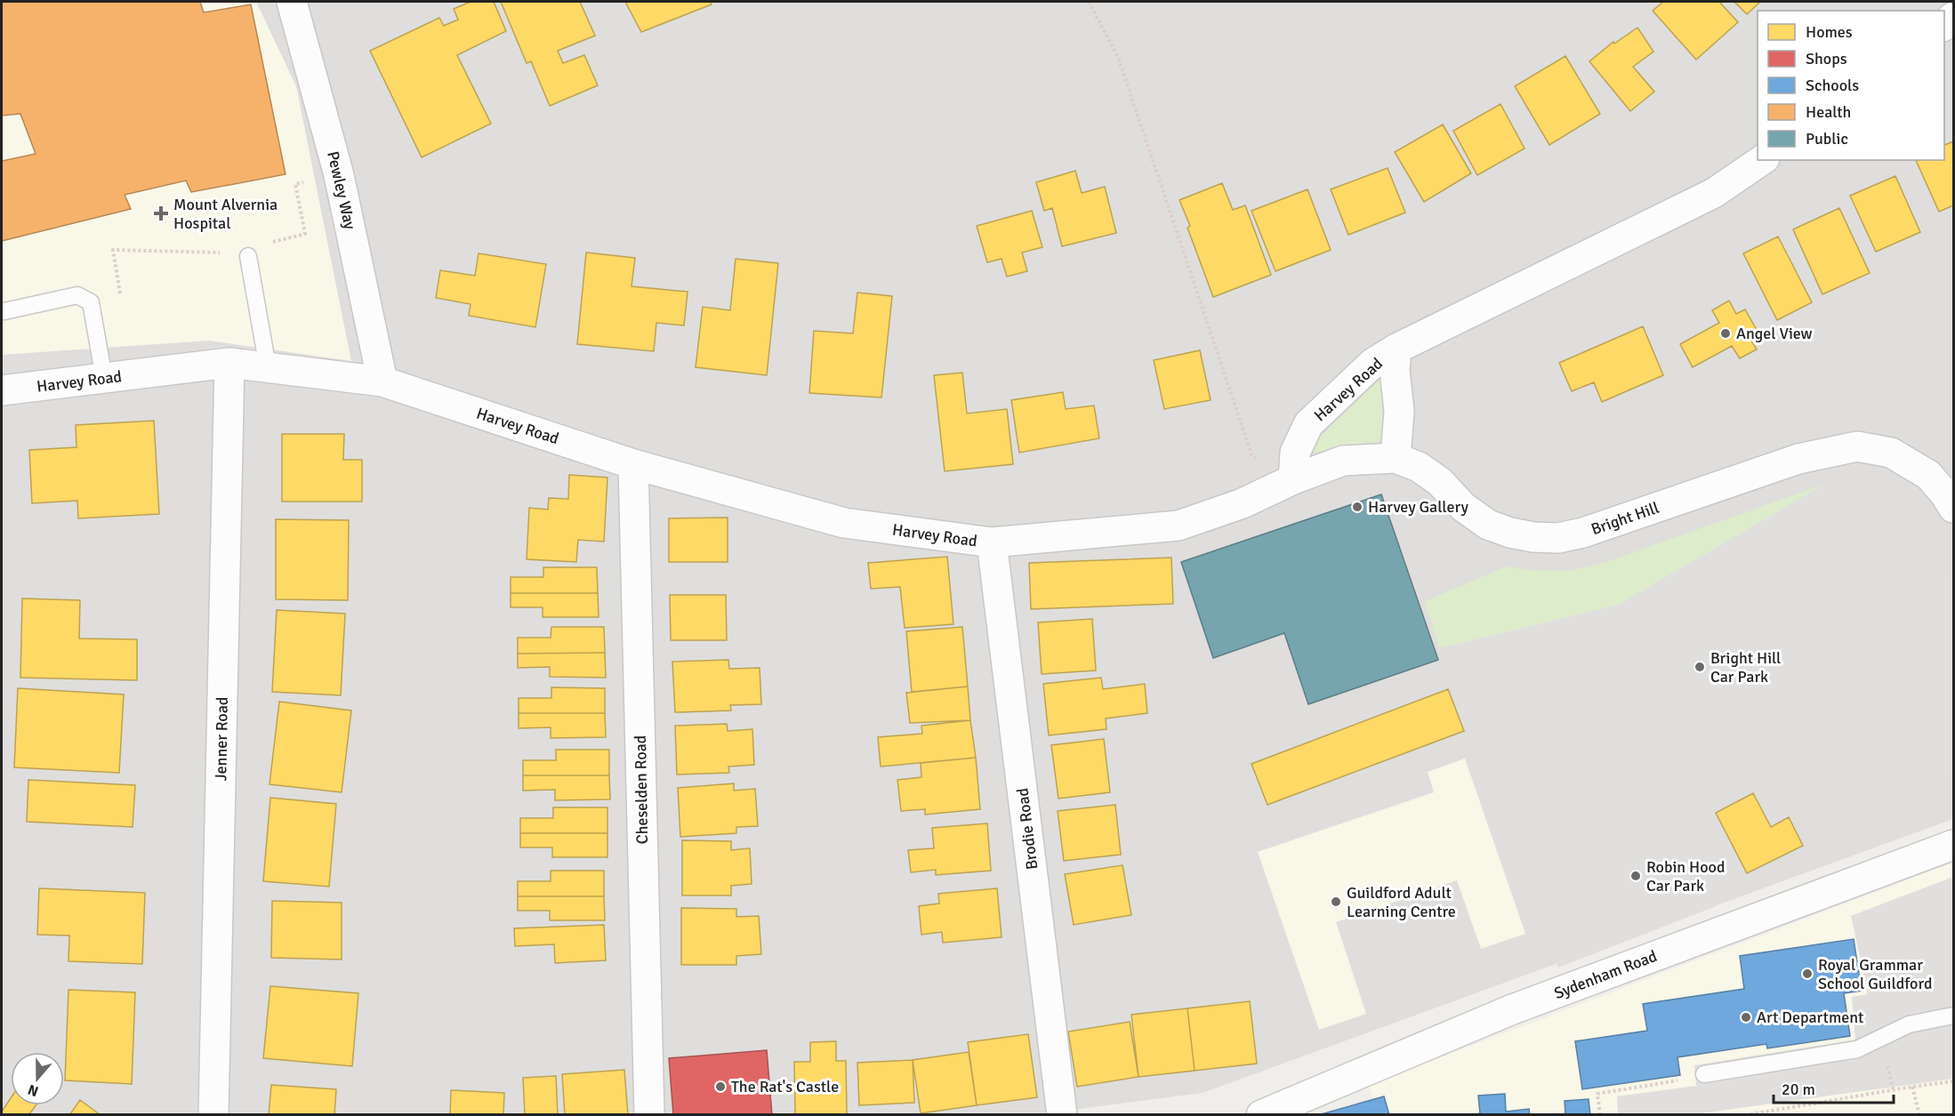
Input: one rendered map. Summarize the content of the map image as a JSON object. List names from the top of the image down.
{
  "streets": {
    "street": [
      "Pewley Way",
      "Harvey Road",
      "Bright Hill",
      "Jenner Road",
      "Cheselden Road",
      "Brodie Road",
      "Sydenham Road"
    ]
  },
  "crossings": [
    ["Pewley Way", "Harvey Road"],
    ["Harvey Road", "Bright Hill"],
    ["Harvey Road", "Jenner Road"],
    ["Harvey Road", "Cheselden Road"],
    ["Harvey Road", "Brodie Road"]
  ],
  "places": {
    "health": ["Mount Alvernia Hospital"],
    "other": [
      "Angel View",
      "Harvey Gallery",
      "Bright Hill Car Park",
      "Robin Hood Car Park",
      "Guildford Adult Learning Centre",
      "Royal Grammar School Guildford",
      "Art Department",
      "The Rat's Castle"
    ]
  },
  "legend": [
    "Homes",
    "Shops",
    "Schools",
    "Health",
    "Public"
  ],
  "scale_bar": "20 m",
  "north": "bottom"
}
